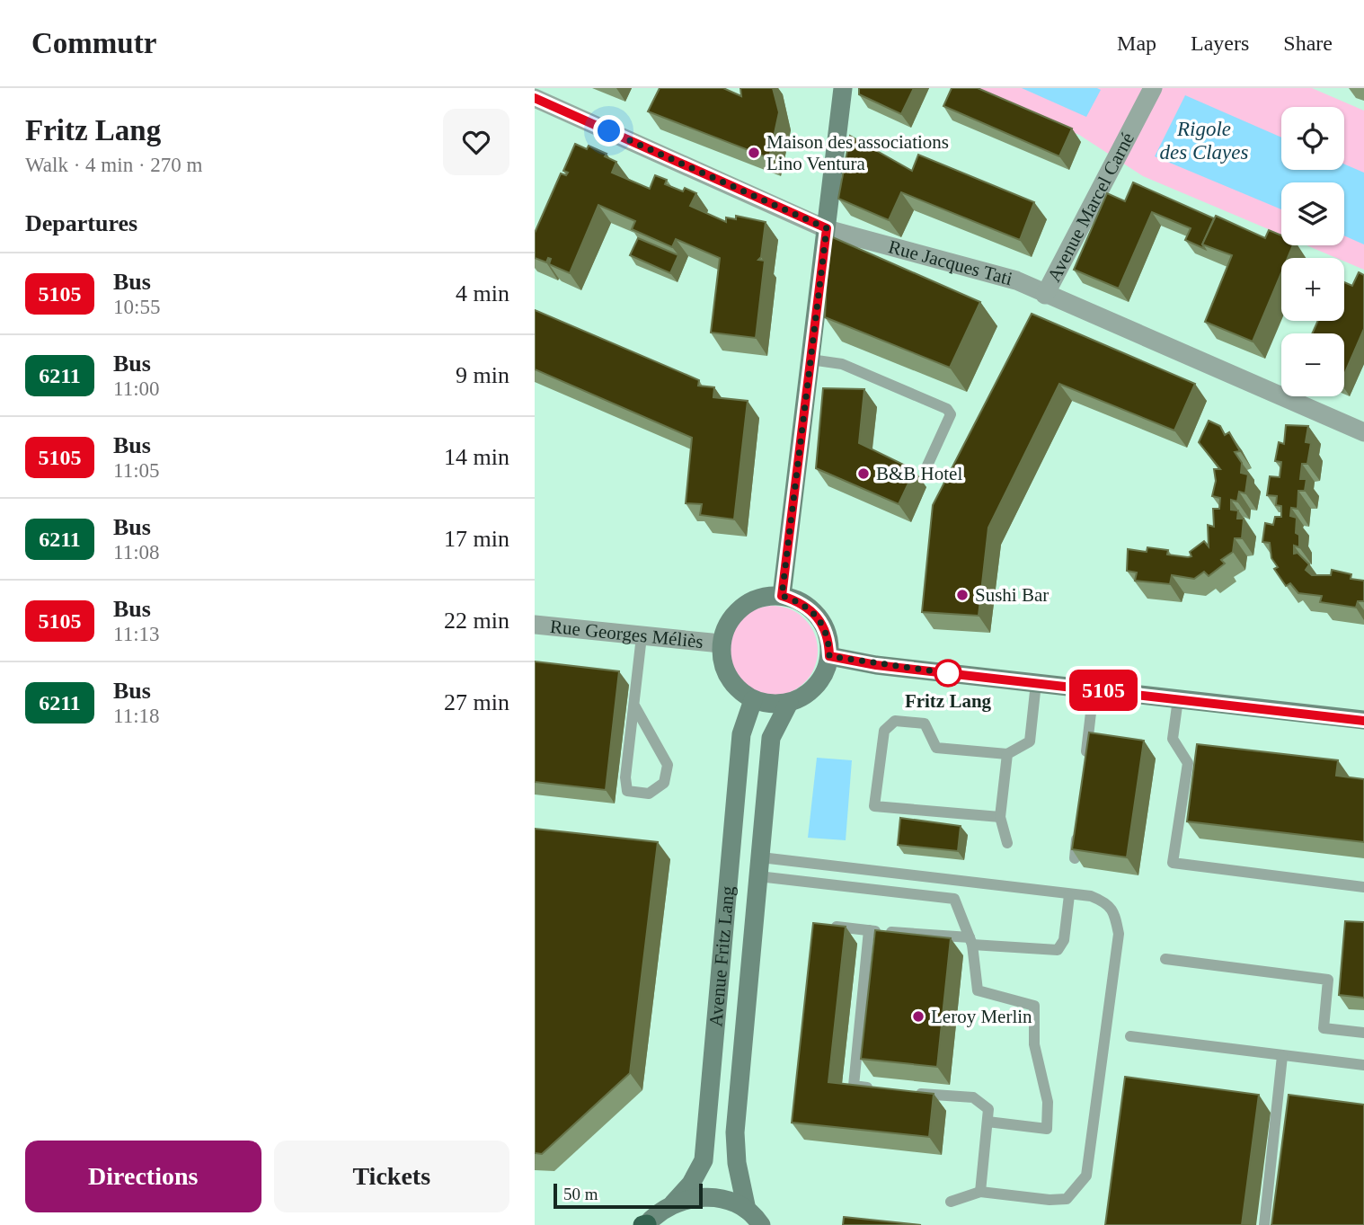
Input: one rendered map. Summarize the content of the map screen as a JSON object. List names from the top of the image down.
{
  "streets": {
    "street": [
      "Avenue Marcel Carné",
      "Rue Jacques Tati",
      "Rue Georges Méliès",
      "Avenue Fritz Lang"
    ]
  },
  "crossings": [
    ["Avenue Marcel Carné", "Rue Jacques Tati"],
    ["Rue Georges Méliès", "Avenue Fritz Lang"]
  ],
  "water": ["Rigole des Clayes"],
  "places": [
    "Maison des associations Lino Ventura",
    "B&B Hotel",
    "Sushi Bar",
    "Fritz Lang",
    "Leroy Merlin"
  ],
  "lines": ["bus line 5105"],
  "scale_bar": "50 m",
  "page": {
    "header": "Commutr",
    "nav": ["Map", "Layers", "Share"],
    "heading": [
      ["Fritz Lang", "Walk · 4 min · 270 m"],
      "Departures"
    ],
    "on_map": "5105",
    "map_buttons": ["+", "−"],
    "list": [
      {
        "mark": "5105",
        "name": "Bus",
        "note": "10:55",
        "value": "4 min"
      },
      {
        "mark": "6211",
        "name": "Bus",
        "note": "11:00",
        "value": "9 min"
      },
      {
        "mark": "5105",
        "name": "Bus",
        "note": "11:05",
        "value": "14 min"
      },
      {
        "mark": "6211",
        "name": "Bus",
        "note": "11:08",
        "value": "17 min"
      },
      {
        "mark": "5105",
        "name": "Bus",
        "note": "11:13",
        "value": "22 min"
      },
      {
        "mark": "6211",
        "name": "Bus",
        "note": "11:18",
        "value": "27 min"
      }
    ],
    "buttons": ["Directions", "Tickets"],
    "scale": "50 m"
  }
}
